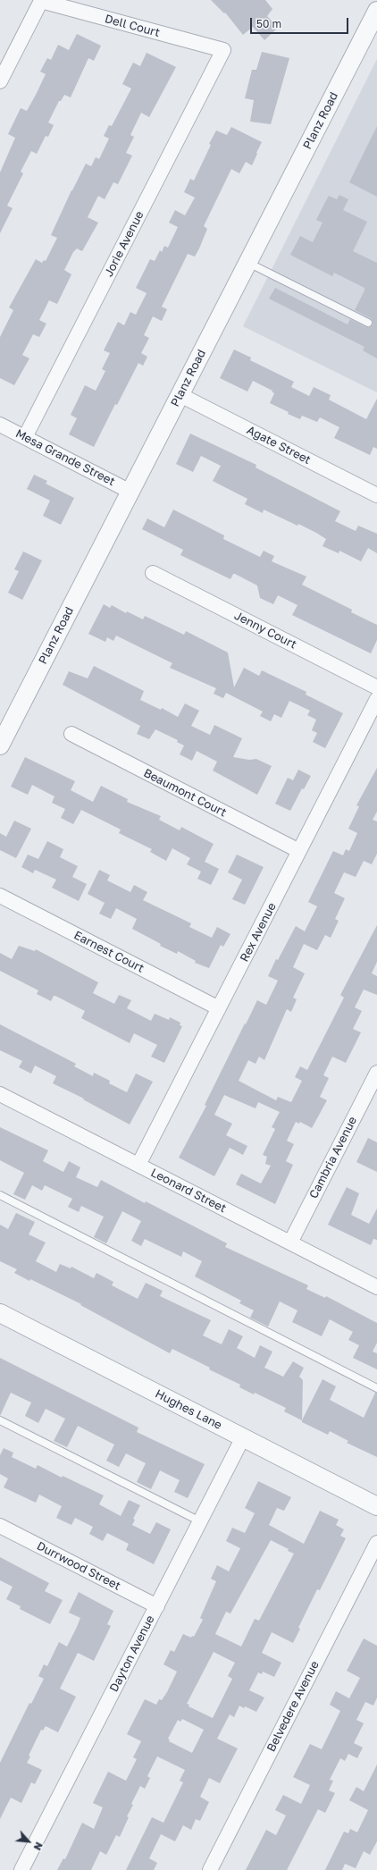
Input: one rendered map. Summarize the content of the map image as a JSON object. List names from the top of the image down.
{
  "streets": {
    "street": [
      "Dell Court",
      "Planz Road",
      "Jorie Avenue",
      "Agate Street",
      "Mesa Grande Street",
      "Jenny Court",
      "Beaumont Court",
      "Rex Avenue",
      "Earnest Court",
      "Cambria Avenue",
      "Leonard Street",
      "Hughes Lane",
      "Durrwood Street",
      "Dayton Avenue",
      "Belvedere Avenue"
    ]
  },
  "crossings": [
    ["Dell Court", "Jorie Avenue"],
    ["Planz Road", "Agate Street"],
    ["Planz Road", "Mesa Grande Street"],
    ["Jorie Avenue", "Mesa Grande Street"],
    ["Beaumont Court", "Rex Avenue"],
    ["Rex Avenue", "Earnest Court"],
    ["Rex Avenue", "Leonard Street"],
    ["Cambria Avenue", "Leonard Street"],
    ["Hughes Lane", "Dayton Avenue"],
    ["Durrwood Street", "Dayton Avenue"]
  ],
  "scale_bar": "50 m",
  "north": "bottom right"
}
